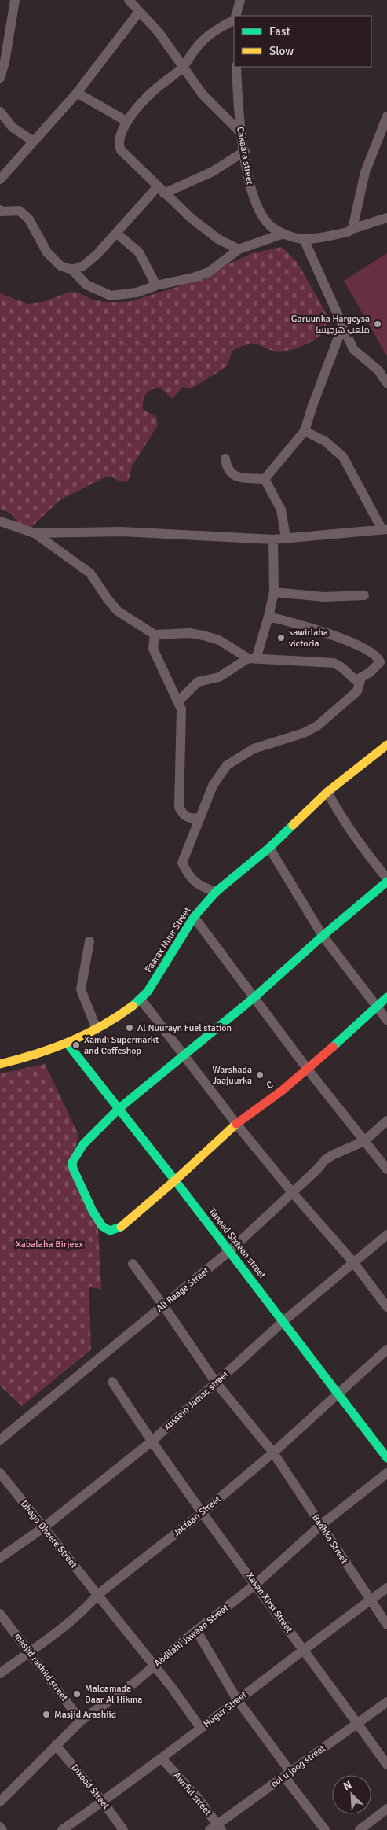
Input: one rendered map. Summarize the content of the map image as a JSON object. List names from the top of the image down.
{
  "streets": {
    "street": [
      "Cakaara street",
      "Faarax Nuur Street",
      "C",
      "Tanaad Sixteen street",
      "Ali Raage Street",
      "xussein Jamac street",
      "Jacfaan Street",
      "Dhago Dheere Street",
      "Badhka Street",
      "Xasan Xirsi Street",
      "Abdilahi Jawaan Street",
      "masjid rashiid street",
      "Hugur Street",
      "col u joog street",
      "Dixood Street",
      "Awrful street"
    ]
  },
  "crossings": [
    ["Faarax Nuur Street", "Tanaad Sixteen street"],
    ["C", "Tanaad Sixteen street"],
    ["Tanaad Sixteen street", "Ali Raage Street"],
    ["Tanaad Sixteen street", "xussein Jamac street"],
    ["Tanaad Sixteen street", "Jacfaan Street"],
    ["Ali Raage Street", "Badhka Street"],
    ["xussein Jamac street", "Dhago Dheere Street"],
    ["xussein Jamac street", "Badhka Street"],
    ["xussein Jamac street", "Xasan Xirsi Street"],
    ["Jacfaan Street", "Dhago Dheere Street"],
    ["Jacfaan Street", "Badhka Street"],
    ["Jacfaan Street", "Xasan Xirsi Street"],
    ["Jacfaan Street", "masjid rashiid street"],
    ["Dhago Dheere Street", "Abdilahi Jawaan Street"],
    ["Dhago Dheere Street", "Hugur Street"],
    ["Badhka Street", "Abdilahi Jawaan Street"],
    ["Badhka Street", "Hugur Street"],
    ["Xasan Xirsi Street", "Abdilahi Jawaan Street"],
    ["Xasan Xirsi Street", "Hugur Street"],
    ["Xasan Xirsi Street", "col u joog street"],
    ["Abdilahi Jawaan Street", "masjid rashiid street"],
    ["Abdilahi Jawaan Street", "Dixood Street"],
    ["Hugur Street", "Dixood Street"],
    ["Hugur Street", "Awrful street"],
    ["col u joog street", "Awrful street"]
  ],
  "parks": ["Xabalaha Birjeex"],
  "places": [
    "Garuunka Hargeysa ملعب هرجيسا",
    "sawirlaha victoria",
    "Al Nuurayn Fuel station",
    "Xamdi Supermarkt and Coffeshop",
    "Warshada Jaajuurka",
    "Malcamada Daar Al Hikma",
    "Masjid Arashiid"
  ],
  "legend": ["Fast", "Slow"],
  "north": "top left"
}
